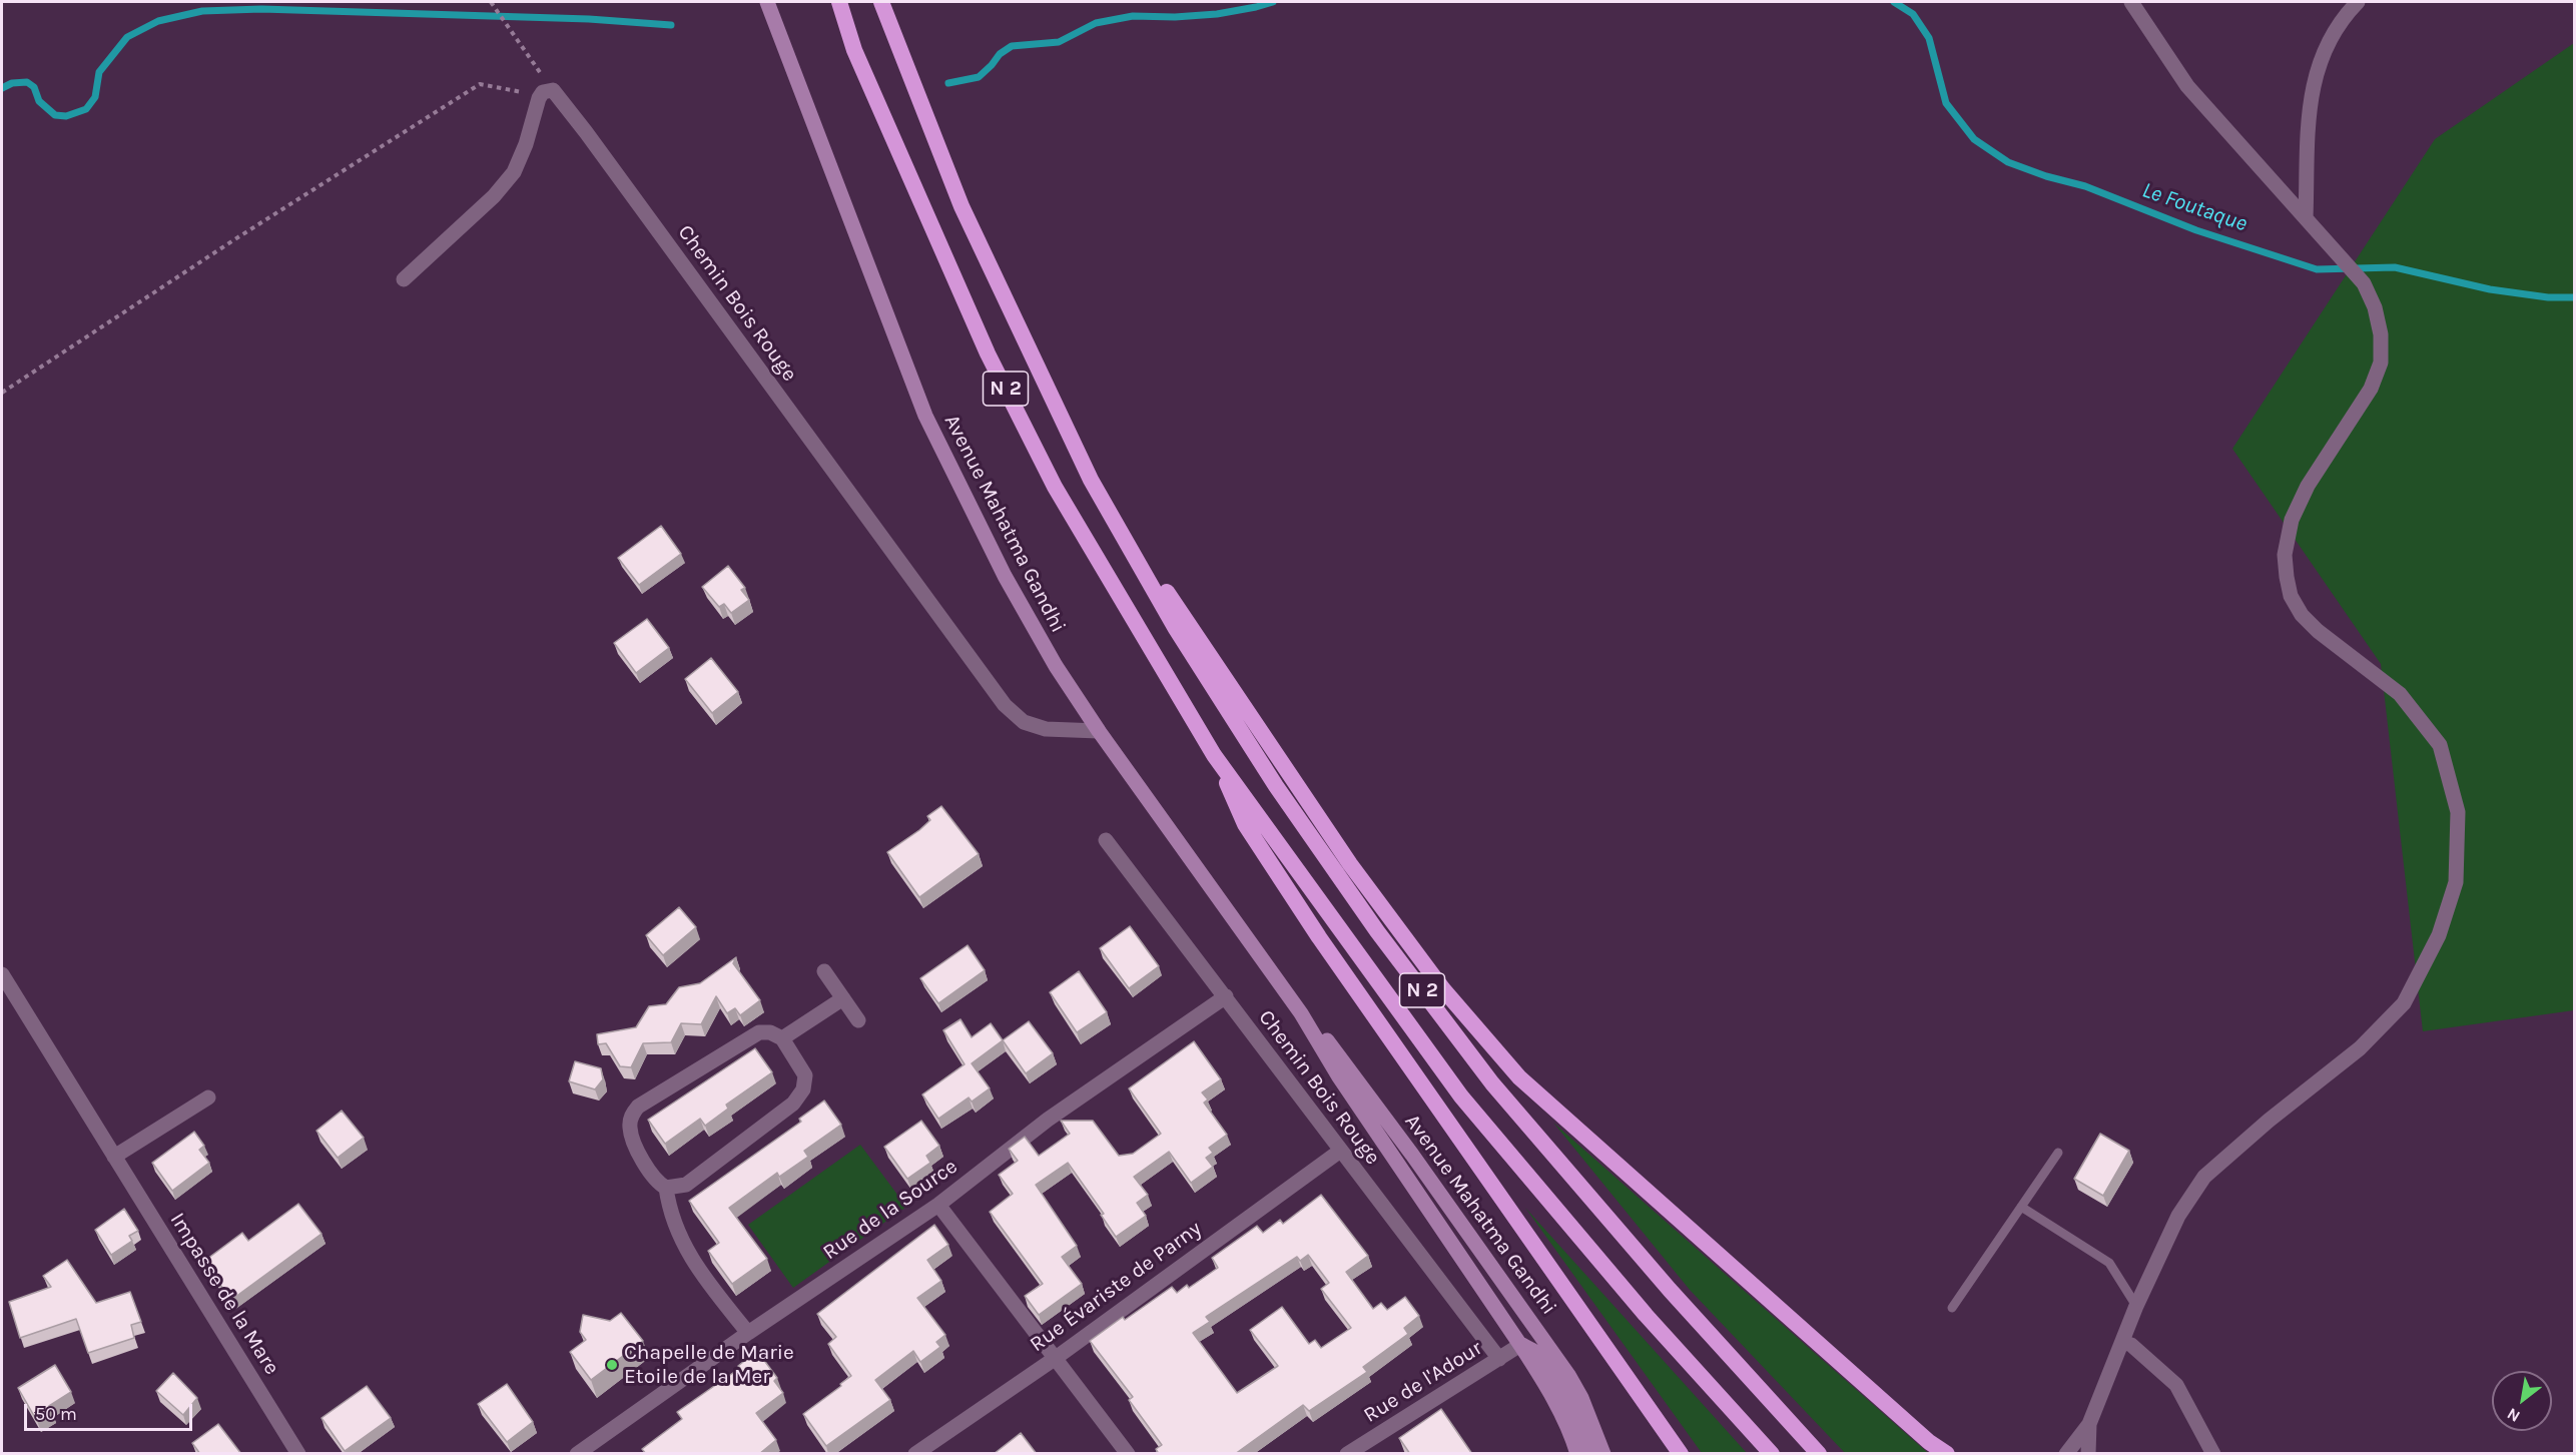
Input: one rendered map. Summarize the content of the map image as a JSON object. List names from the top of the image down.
{
  "streets": {
    "highway": ["N 2"],
    "main road": ["Avenue Mahatma Gandhi"],
    "street": [
      "Chemin Bois Rouge",
      "Rue de la Source",
      "Rue Évariste de Parny",
      "Impasse de la Mare",
      "Rue de l'Adour"
    ]
  },
  "crossings": [
    ["Chemin Bois Rouge", "Avenue Mahatma Gandhi"],
    ["Chemin Bois Rouge", "Rue de la Source"],
    ["Chemin Bois Rouge", "Rue Évariste de Parny"],
    ["Chemin Bois Rouge", "Rue de l'Adour"],
    ["Avenue Mahatma Gandhi", "Rue de l'Adour"]
  ],
  "water": ["Le Foutaque"],
  "places": ["Chapelle de Marie Etoile de la Mer"],
  "scale_bar": "50 m",
  "north": "bottom left"
}
